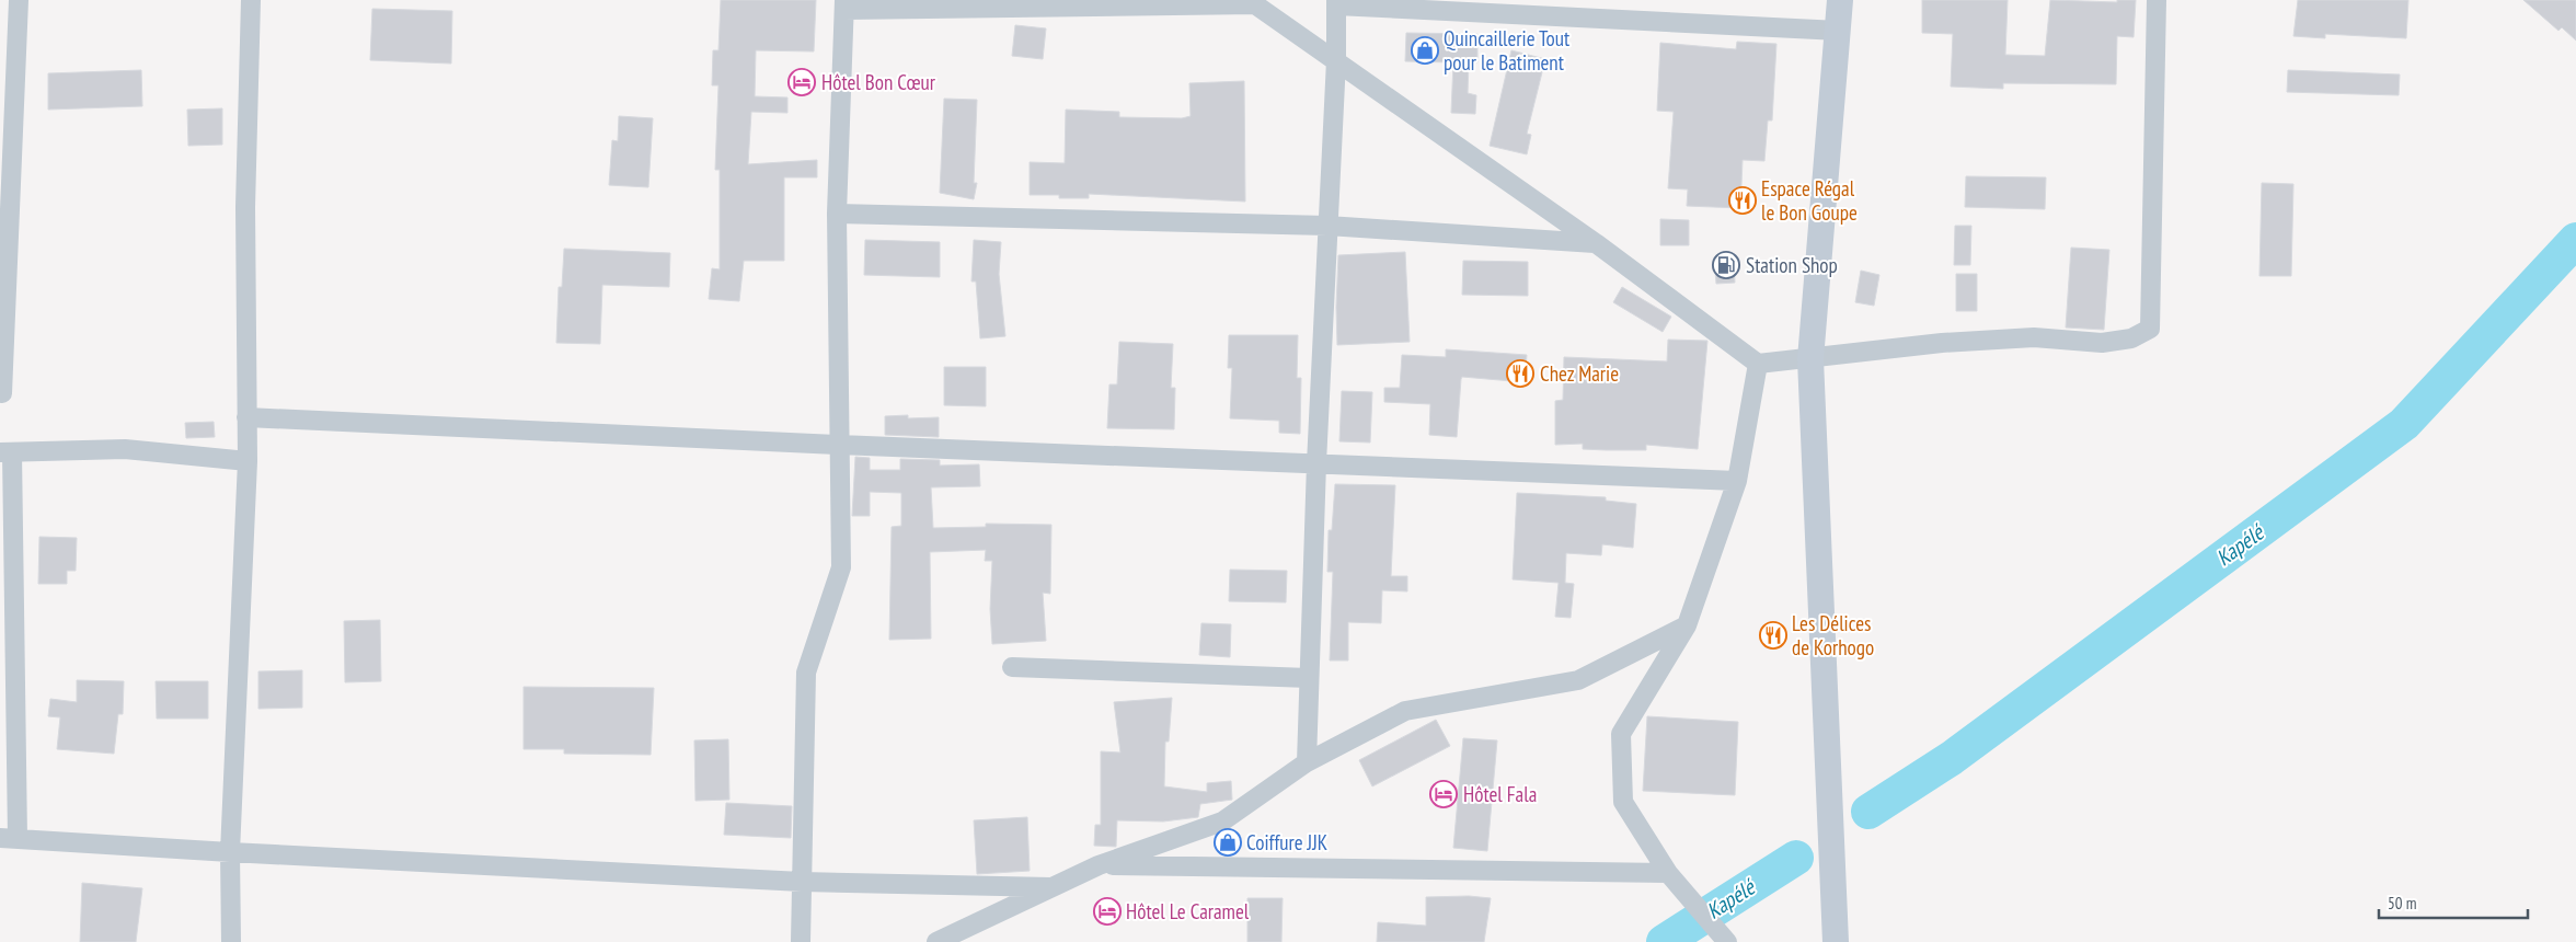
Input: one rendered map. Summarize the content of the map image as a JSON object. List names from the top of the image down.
{
  "water": ["Kapélé"],
  "places": {
    "shop": ["Quincaillerie Tout pour le Batiment", "Coiffure JJK"],
    "hotel": ["Hôtel Bon Cœur", "Hôtel Fala", "Hôtel Le Caramel"],
    "restaurant": ["Espace Régal le Bon Goupe", "Chez Marie", "Les Délices de Korhogo"],
    "fuel station": ["Station Shop"]
  },
  "scale_bar": "50 m"
}
